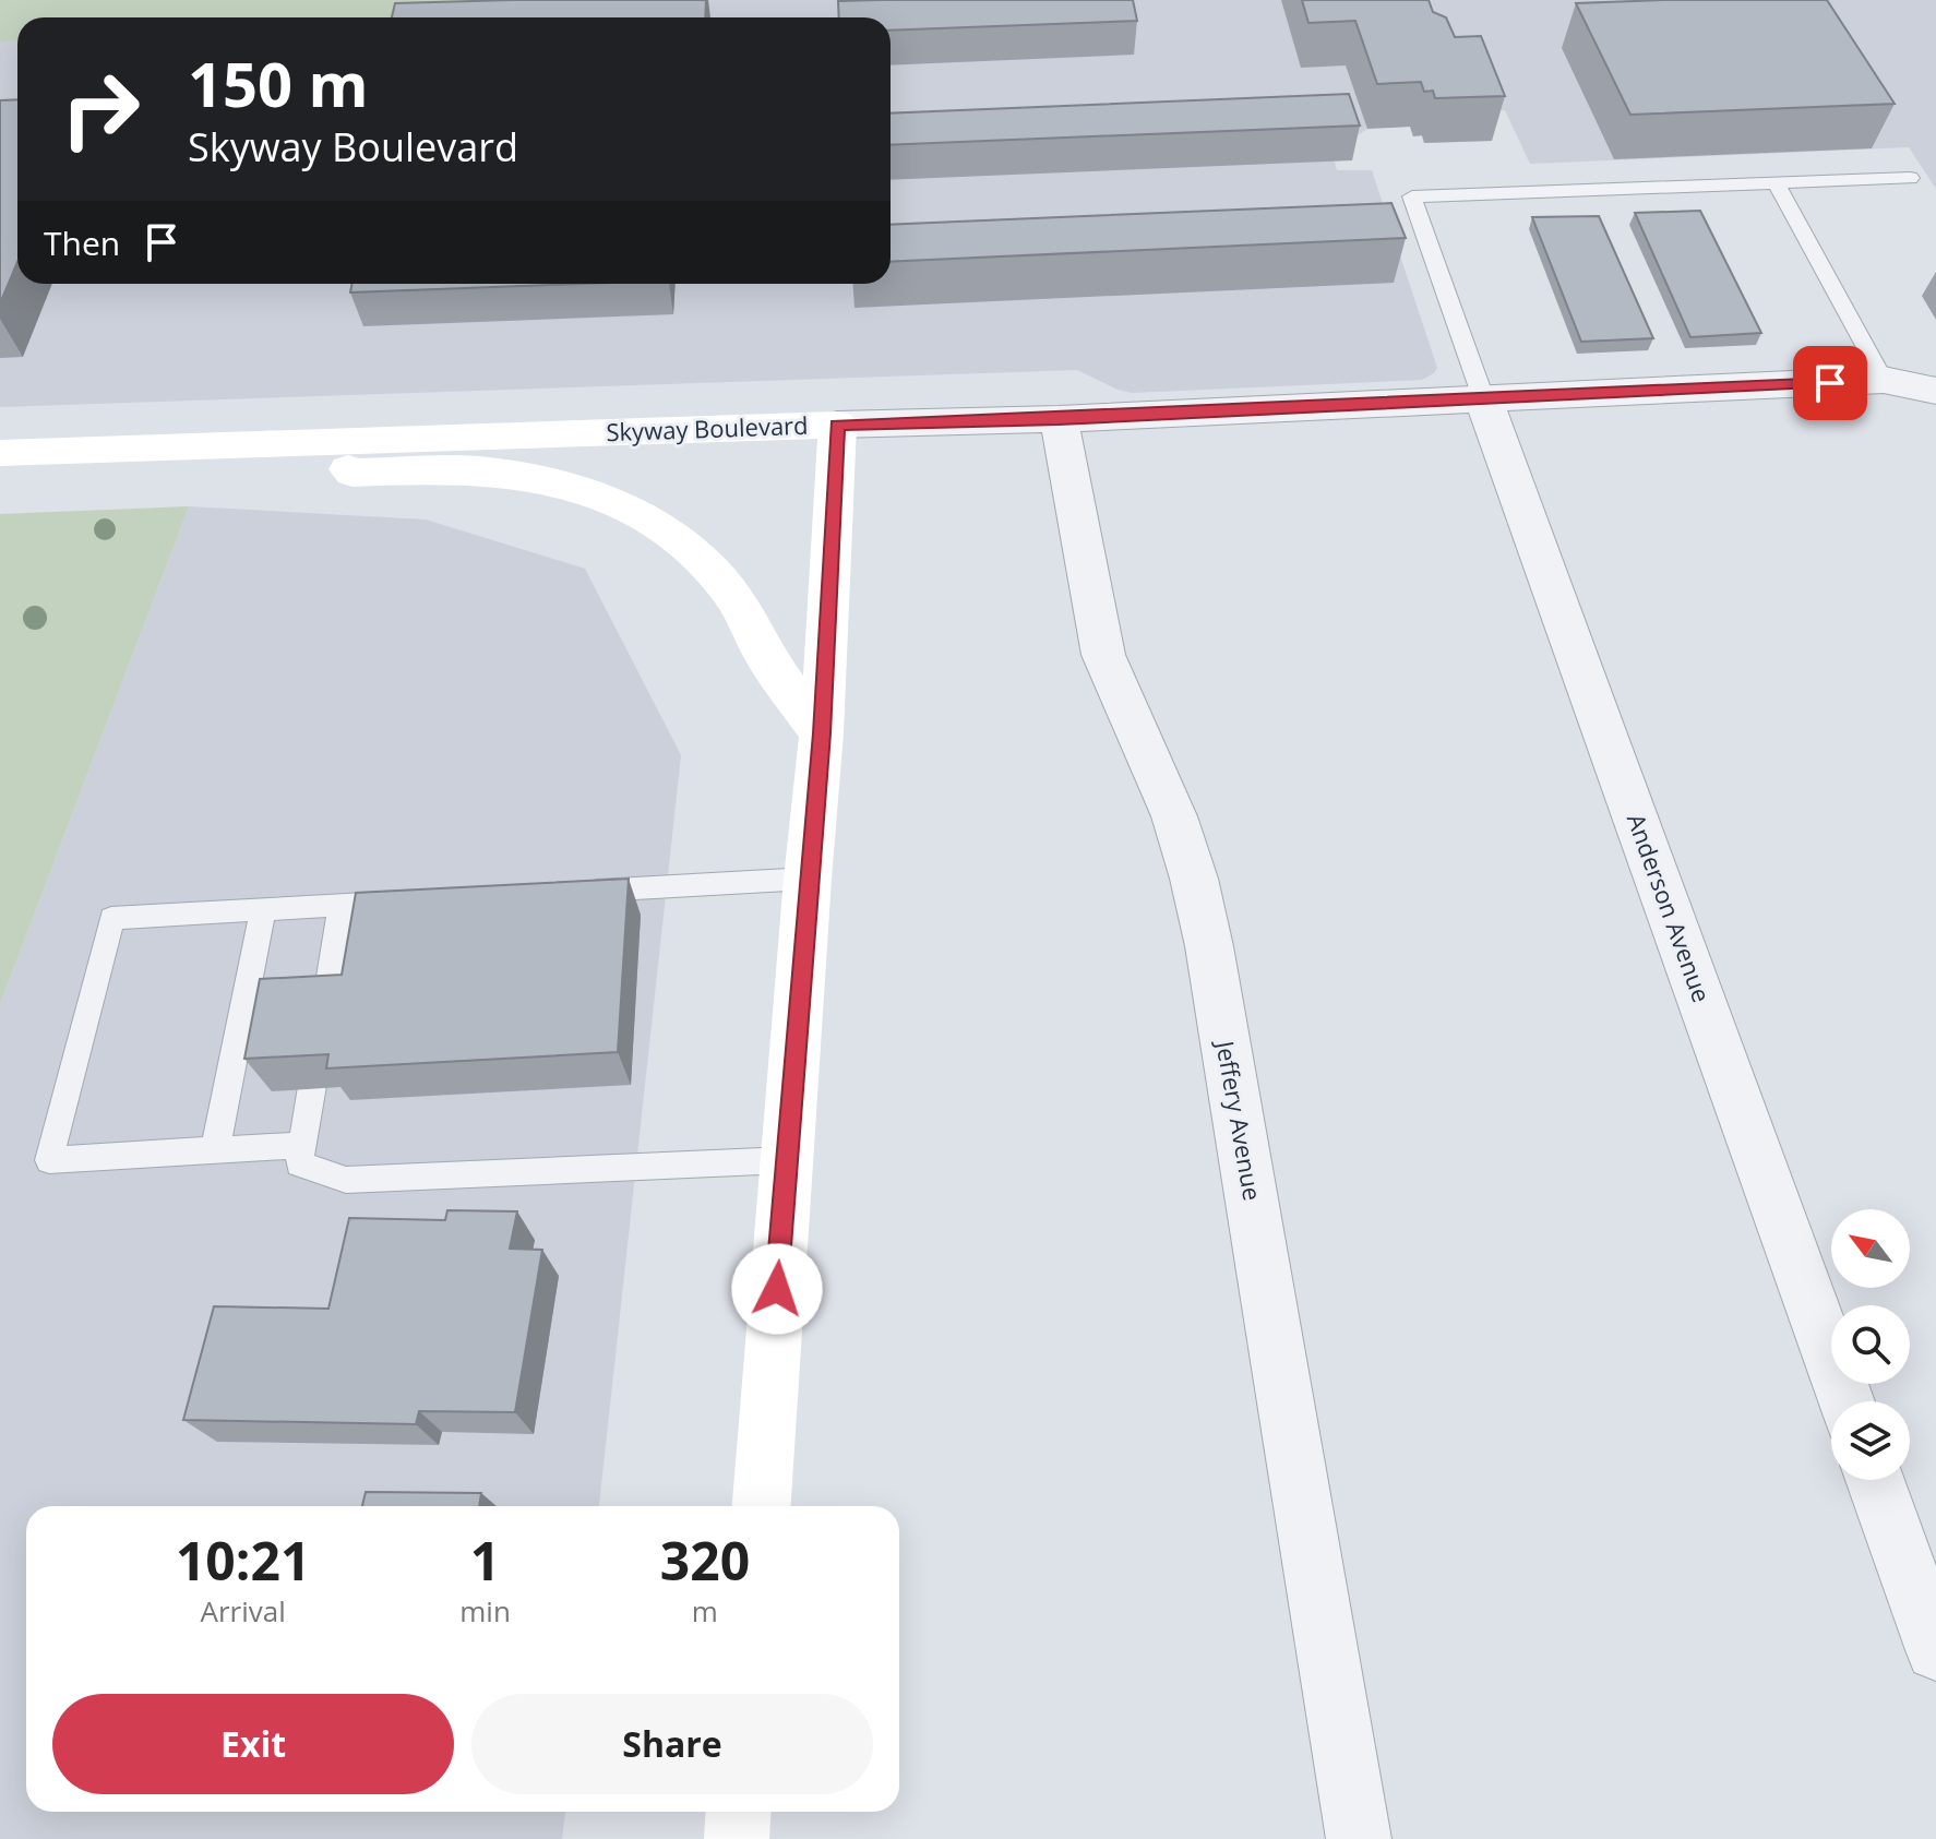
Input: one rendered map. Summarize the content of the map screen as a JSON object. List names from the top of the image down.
{
  "streets": {
    "main road": ["Skyway Boulevard"],
    "street": ["Anderson Avenue", "Jeffery Avenue"]
  },
  "crossings": [
    ["Skyway Boulevard", "Anderson Avenue"],
    ["Skyway Boulevard", "Jeffery Avenue"]
  ],
  "north": "top left",
  "page": {
    "turn": ["150 m", "Skyway Boulevard"],
    "then": "Then",
    "eta": [
      "10:21",
      "Arrival",
      "1",
      "min",
      "320",
      "m"
    ],
    "buttons": ["Exit", "Share"]
  }
}
